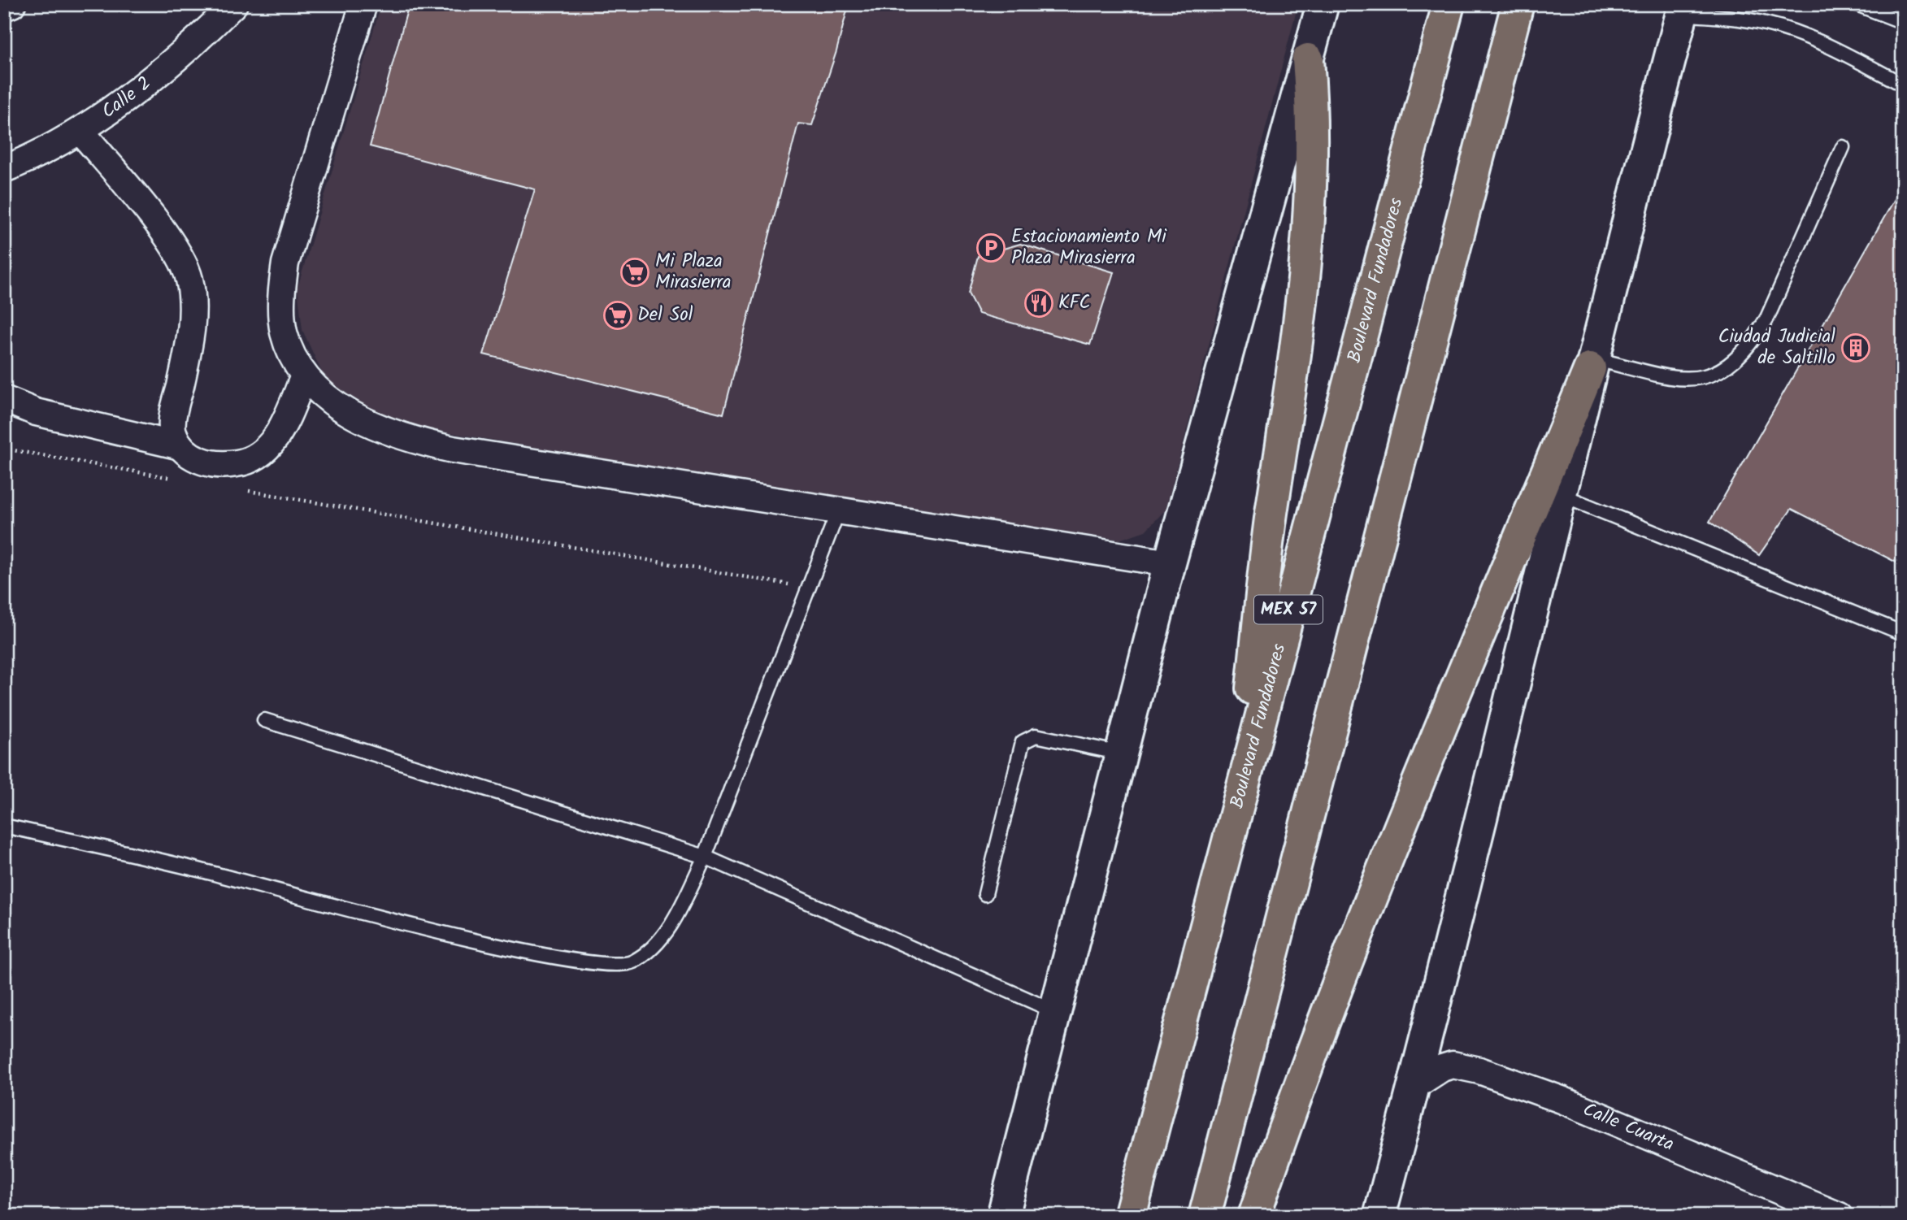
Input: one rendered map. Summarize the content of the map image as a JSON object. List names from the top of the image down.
{
  "streets": {
    "highway": ["Boulevard Fundadores", "MEX 57"],
    "street": ["Calle 2", "Calle Cuarta"]
  },
  "places": {
    "parking": ["Estacionamiento Mi Plaza Mirasierra"],
    "supermarket": ["Mi Plaza Mirasierra", "Del Sol"],
    "restaurant": ["KFC"],
    "building": ["Ciudad Judicial de Saltillo"]
  }
}
